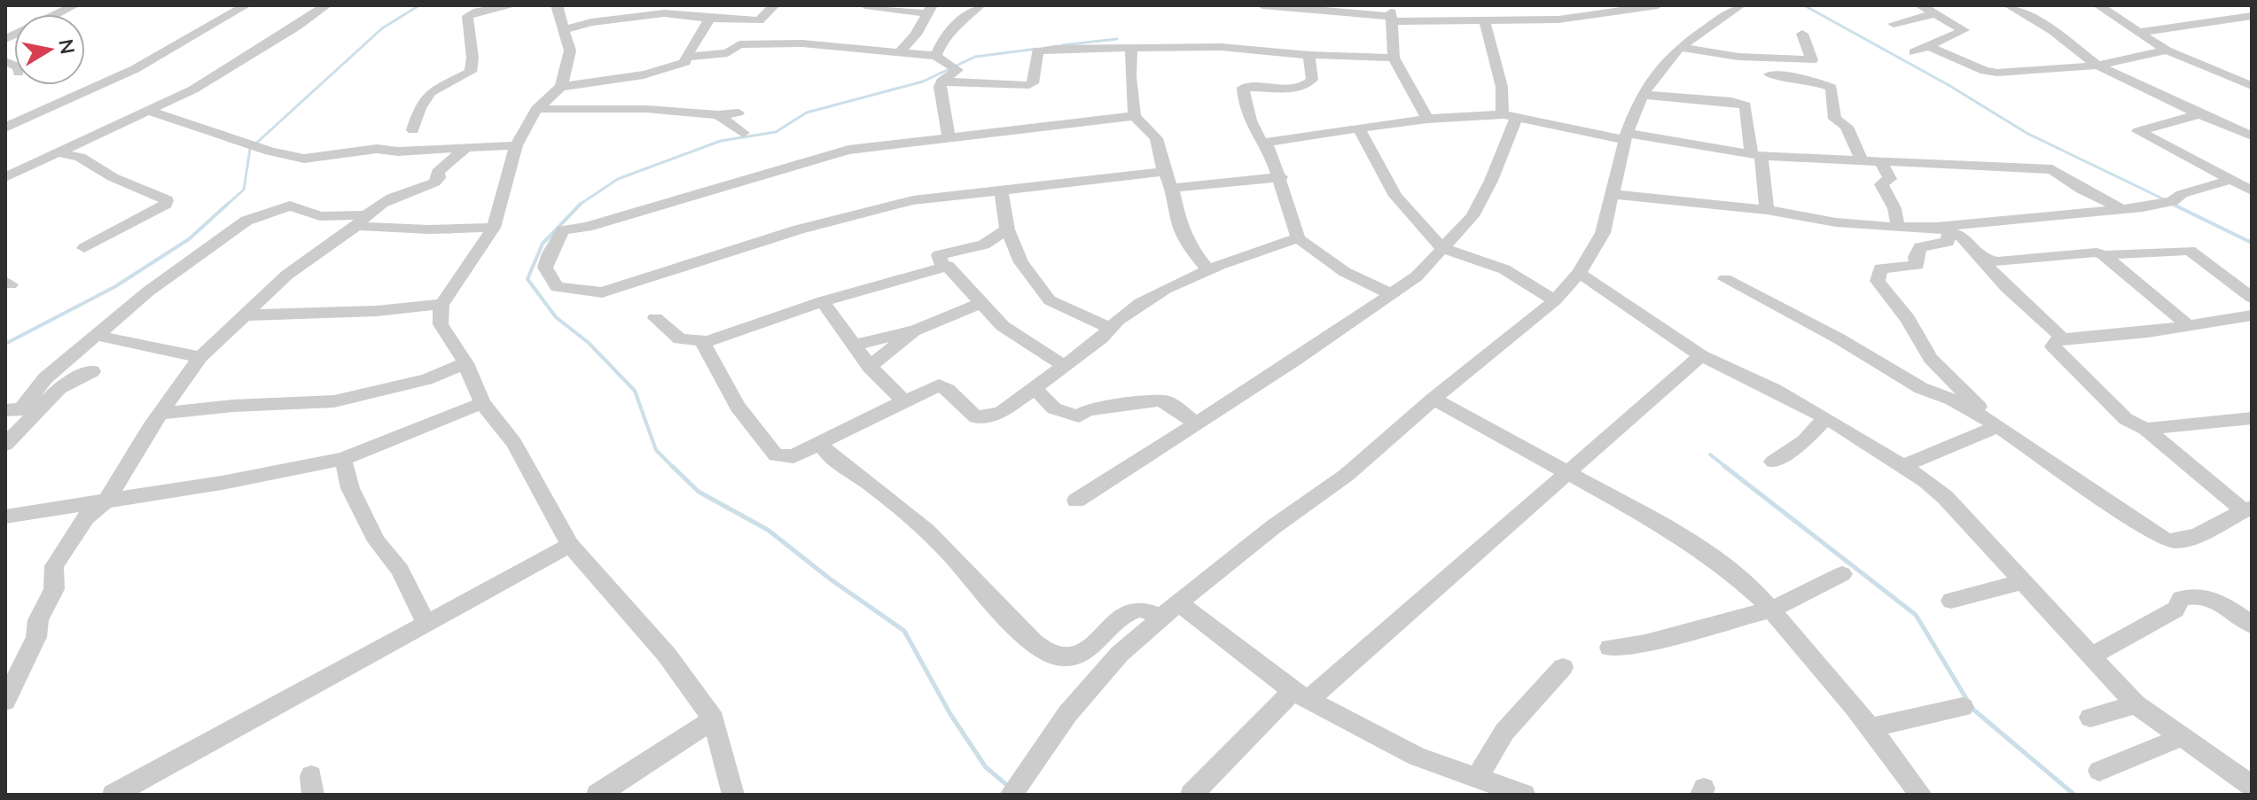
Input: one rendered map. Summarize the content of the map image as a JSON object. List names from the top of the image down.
{
  "north": "right"
}
